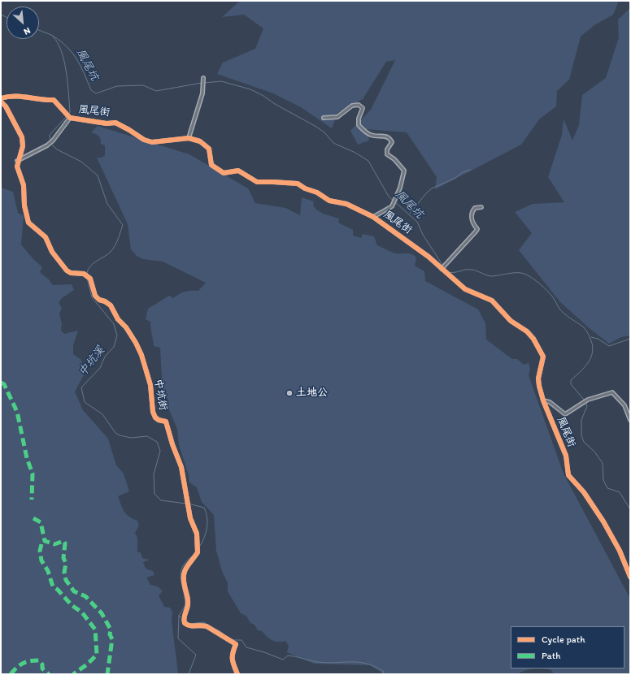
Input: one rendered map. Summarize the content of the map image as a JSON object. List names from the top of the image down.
{
  "streets": {
    "street": ["風尾街", "中坑街"]
  },
  "water": ["風尾坑", "中坑溪"],
  "places": ["土地公"],
  "legend": ["Cycle path", "Path"],
  "north": "bottom right"
}
